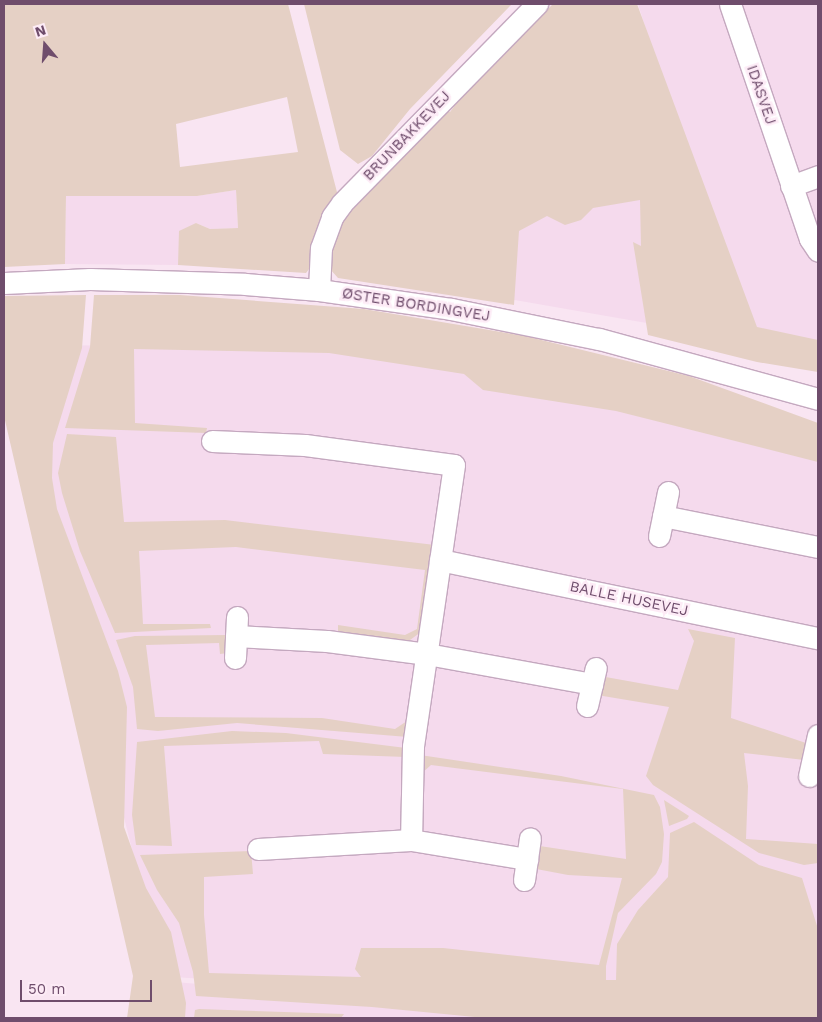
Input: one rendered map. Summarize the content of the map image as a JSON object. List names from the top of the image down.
{
  "streets": {
    "street": [
      "IDASVEJ",
      "BRUNBAKKEVEJ",
      "ØSTER BORDINGVEJ",
      "BALLE HUSEVEJ"
    ]
  },
  "crossings": [
    ["BRUNBAKKEVEJ", "ØSTER BORDINGVEJ"]
  ],
  "scale_bar": "50 m",
  "north": "top"
}
